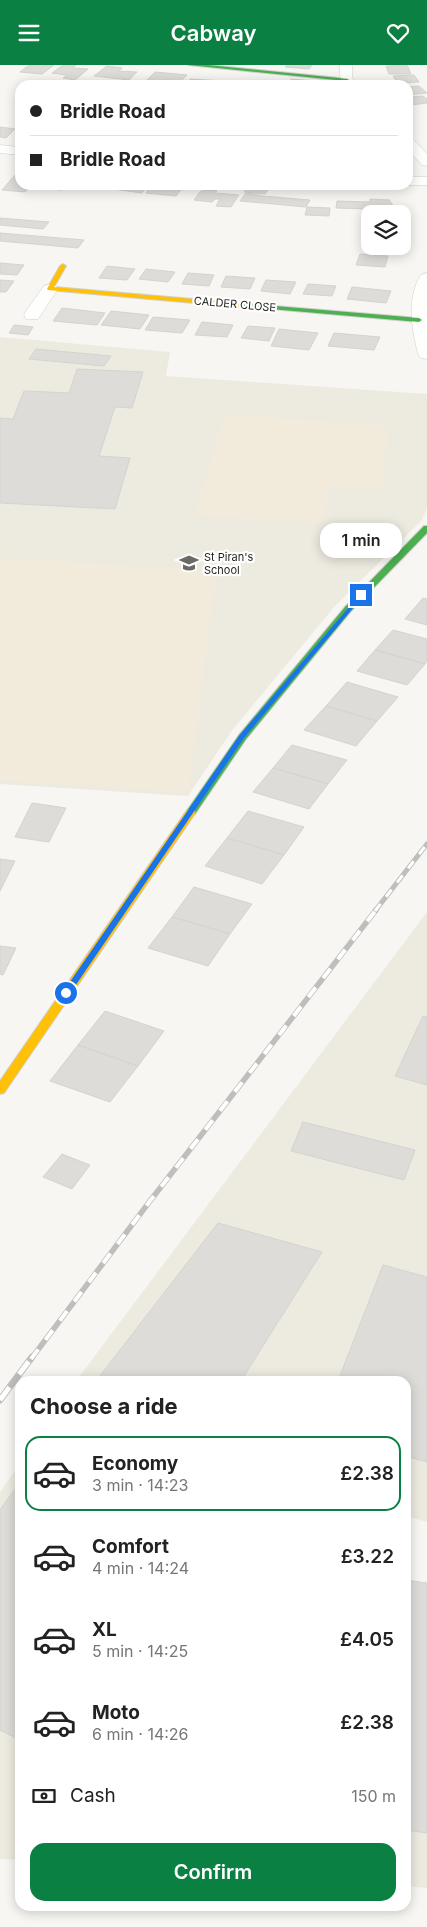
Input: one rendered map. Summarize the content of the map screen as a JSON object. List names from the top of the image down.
{
  "streets": {
    "street": ["CALDER CLOSE"]
  },
  "places": {
    "school or university": ["St Piran's School"]
  },
  "page": {
    "header": "Cabway",
    "banner": ["Bridle Road", "Bridle Road"],
    "bubble": "1 min",
    "heading": "Choose a ride",
    "list": [
      {
        "name": "Economy",
        "note": "3 min · 14:23",
        "value": "£2.38"
      },
      {
        "name": "Comfort",
        "note": "4 min · 14:24",
        "value": "£3.22"
      },
      {
        "name": "XL",
        "note": "5 min · 14:25",
        "value": "£4.05"
      },
      {
        "name": "Moto",
        "note": "6 min · 14:26",
        "value": "£2.38"
      }
    ],
    "pay": ["Cash", "150 m"],
    "buttons": "Confirm"
  }
}
